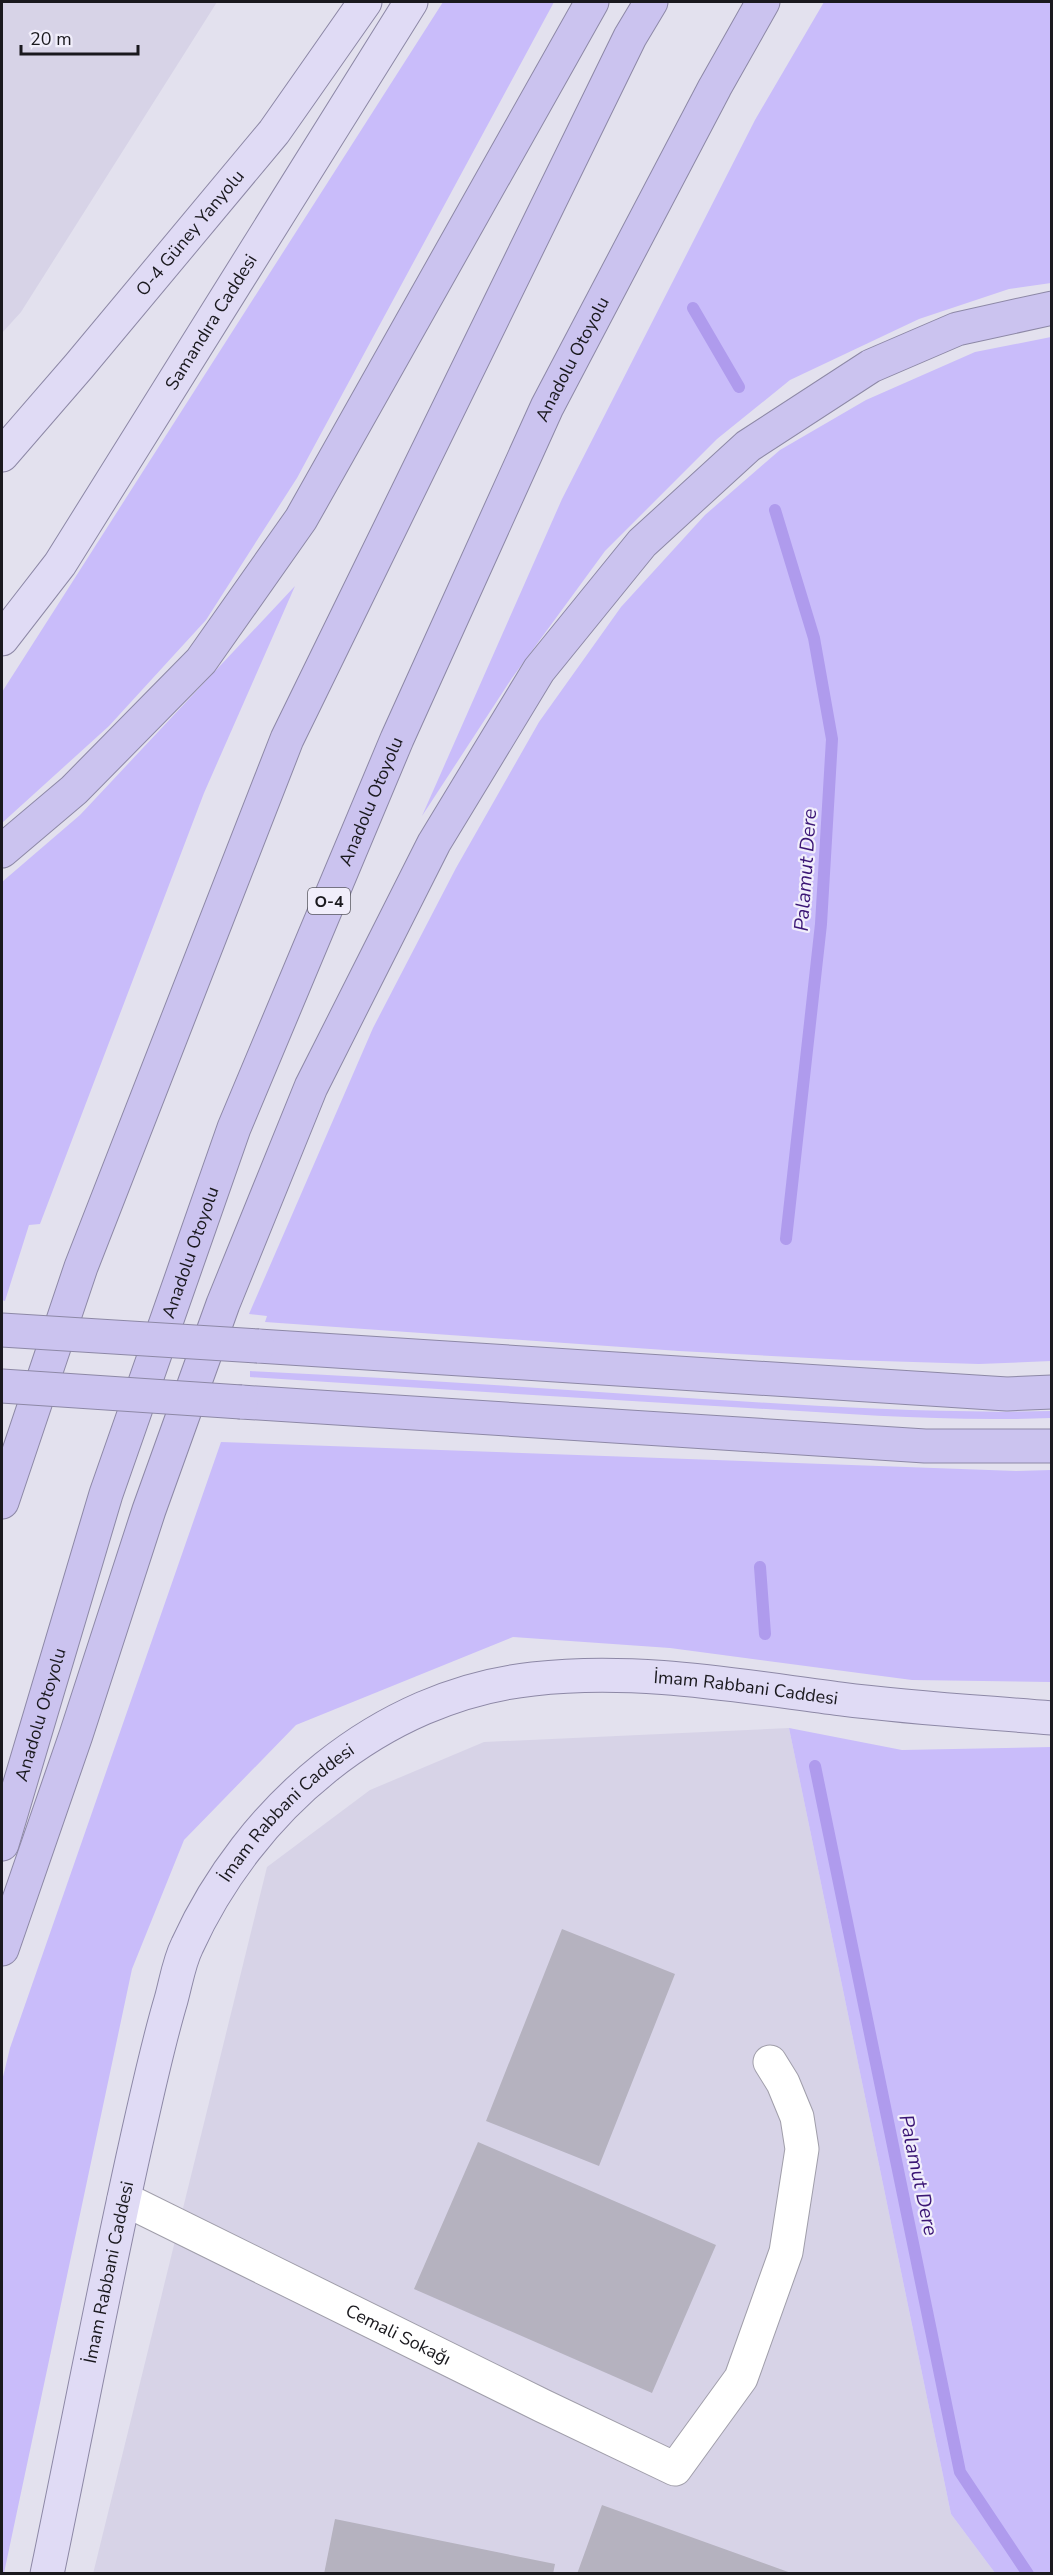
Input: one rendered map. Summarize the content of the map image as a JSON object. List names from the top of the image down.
{
  "streets": {
    "highway": ["Anadolu Otoyolu", "O-4"],
    "main road": ["O-4 Güney Yanyolu", "Samandıra Caddesi", "İmam Rabbani Caddesi"],
    "lane": ["Cemali Sokağı"]
  },
  "crossings": [
    ["İmam Rabbani Caddesi", "Cemali Sokağı"]
  ],
  "water": ["Palamut Dere"],
  "scale_bar": "20 m"
}
